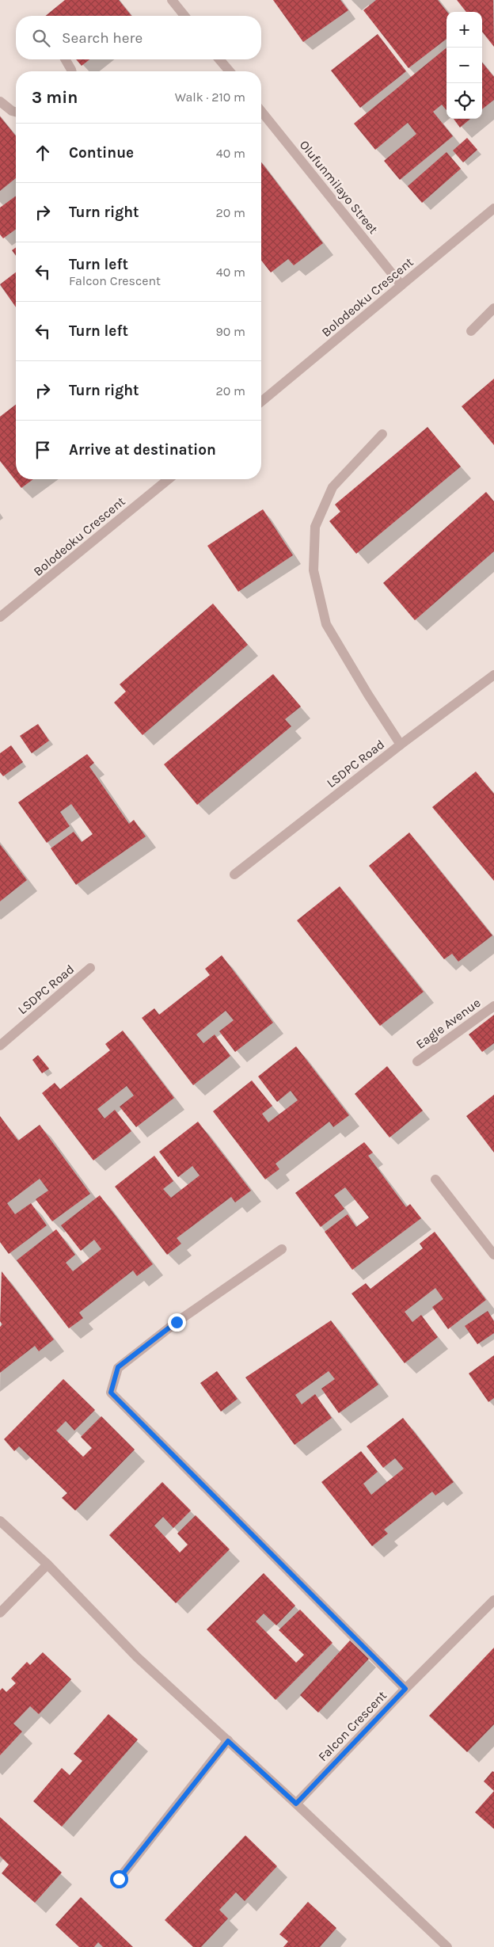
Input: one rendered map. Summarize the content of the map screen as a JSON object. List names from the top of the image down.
{
  "streets": {
    "street": [
      "Olufunmilayo Street",
      "Bolodeoku Crescent",
      "LSDPC Road",
      "Eagle Avenue",
      "Falcon Crescent"
    ]
  },
  "crossings": [
    ["Olufunmilayo Street", "Bolodeoku Crescent"]
  ],
  "page": {
    "map_buttons": ["+", "−"],
    "search": "Search here",
    "heading": ["3 min", "Walk · 210 m"],
    "list": [
      ["Continue", "40 m"],
      ["Turn right", "20 m"],
      ["Turn left", "Falcon Crescent", "40 m"],
      ["Turn left", "90 m"],
      ["Turn right", "20 m"],
      "Arrive at destination"
    ]
  }
}
